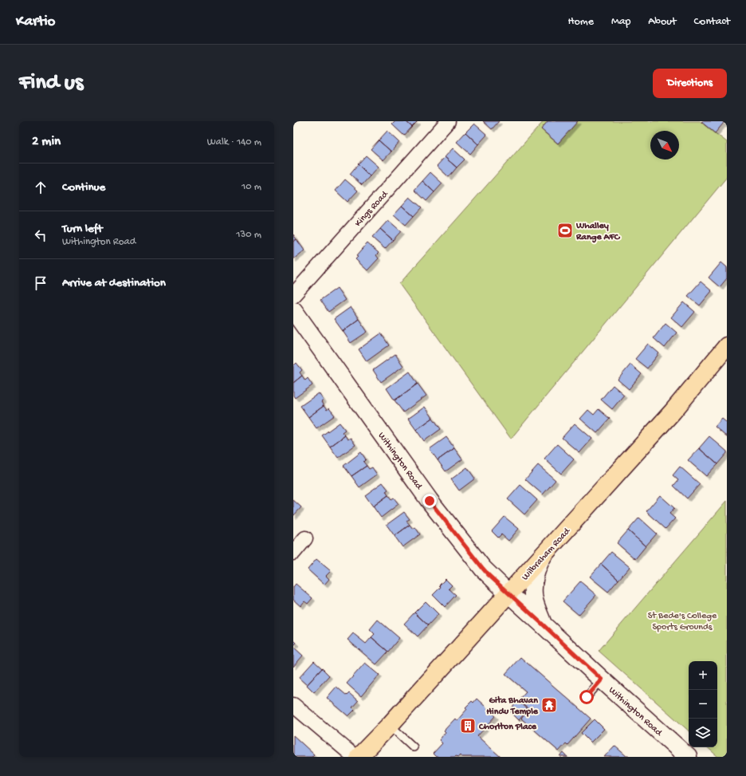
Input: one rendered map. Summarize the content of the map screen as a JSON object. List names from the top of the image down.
{
  "streets": {
    "highway": ["Wilbraham Road"],
    "street": ["Kings Road", "Withington Road"]
  },
  "crossings": [
    ["Withington Road", "Wilbraham Road"]
  ],
  "parks": ["St Bede's College Sports Grounds"],
  "places": {
    "sports": ["Whalley Range AFC"],
    "temple": ["Gita Bhavan Hindu Temple"],
    "building": ["Chorlton Place"]
  },
  "north": "bottom right",
  "page": {
    "header": "Kartio",
    "nav": [
      "Home",
      "Map",
      "About",
      "Contact"
    ],
    "buttons": "Directions",
    "title": "Find us",
    "heading": ["2 min", "Walk · 140 m"],
    "list": [
      ["Continue", "10 m"],
      ["Turn left", "Withington Road", "130 m"],
      "Arrive at destination"
    ],
    "map_buttons": ["+", "−"]
  }
}
